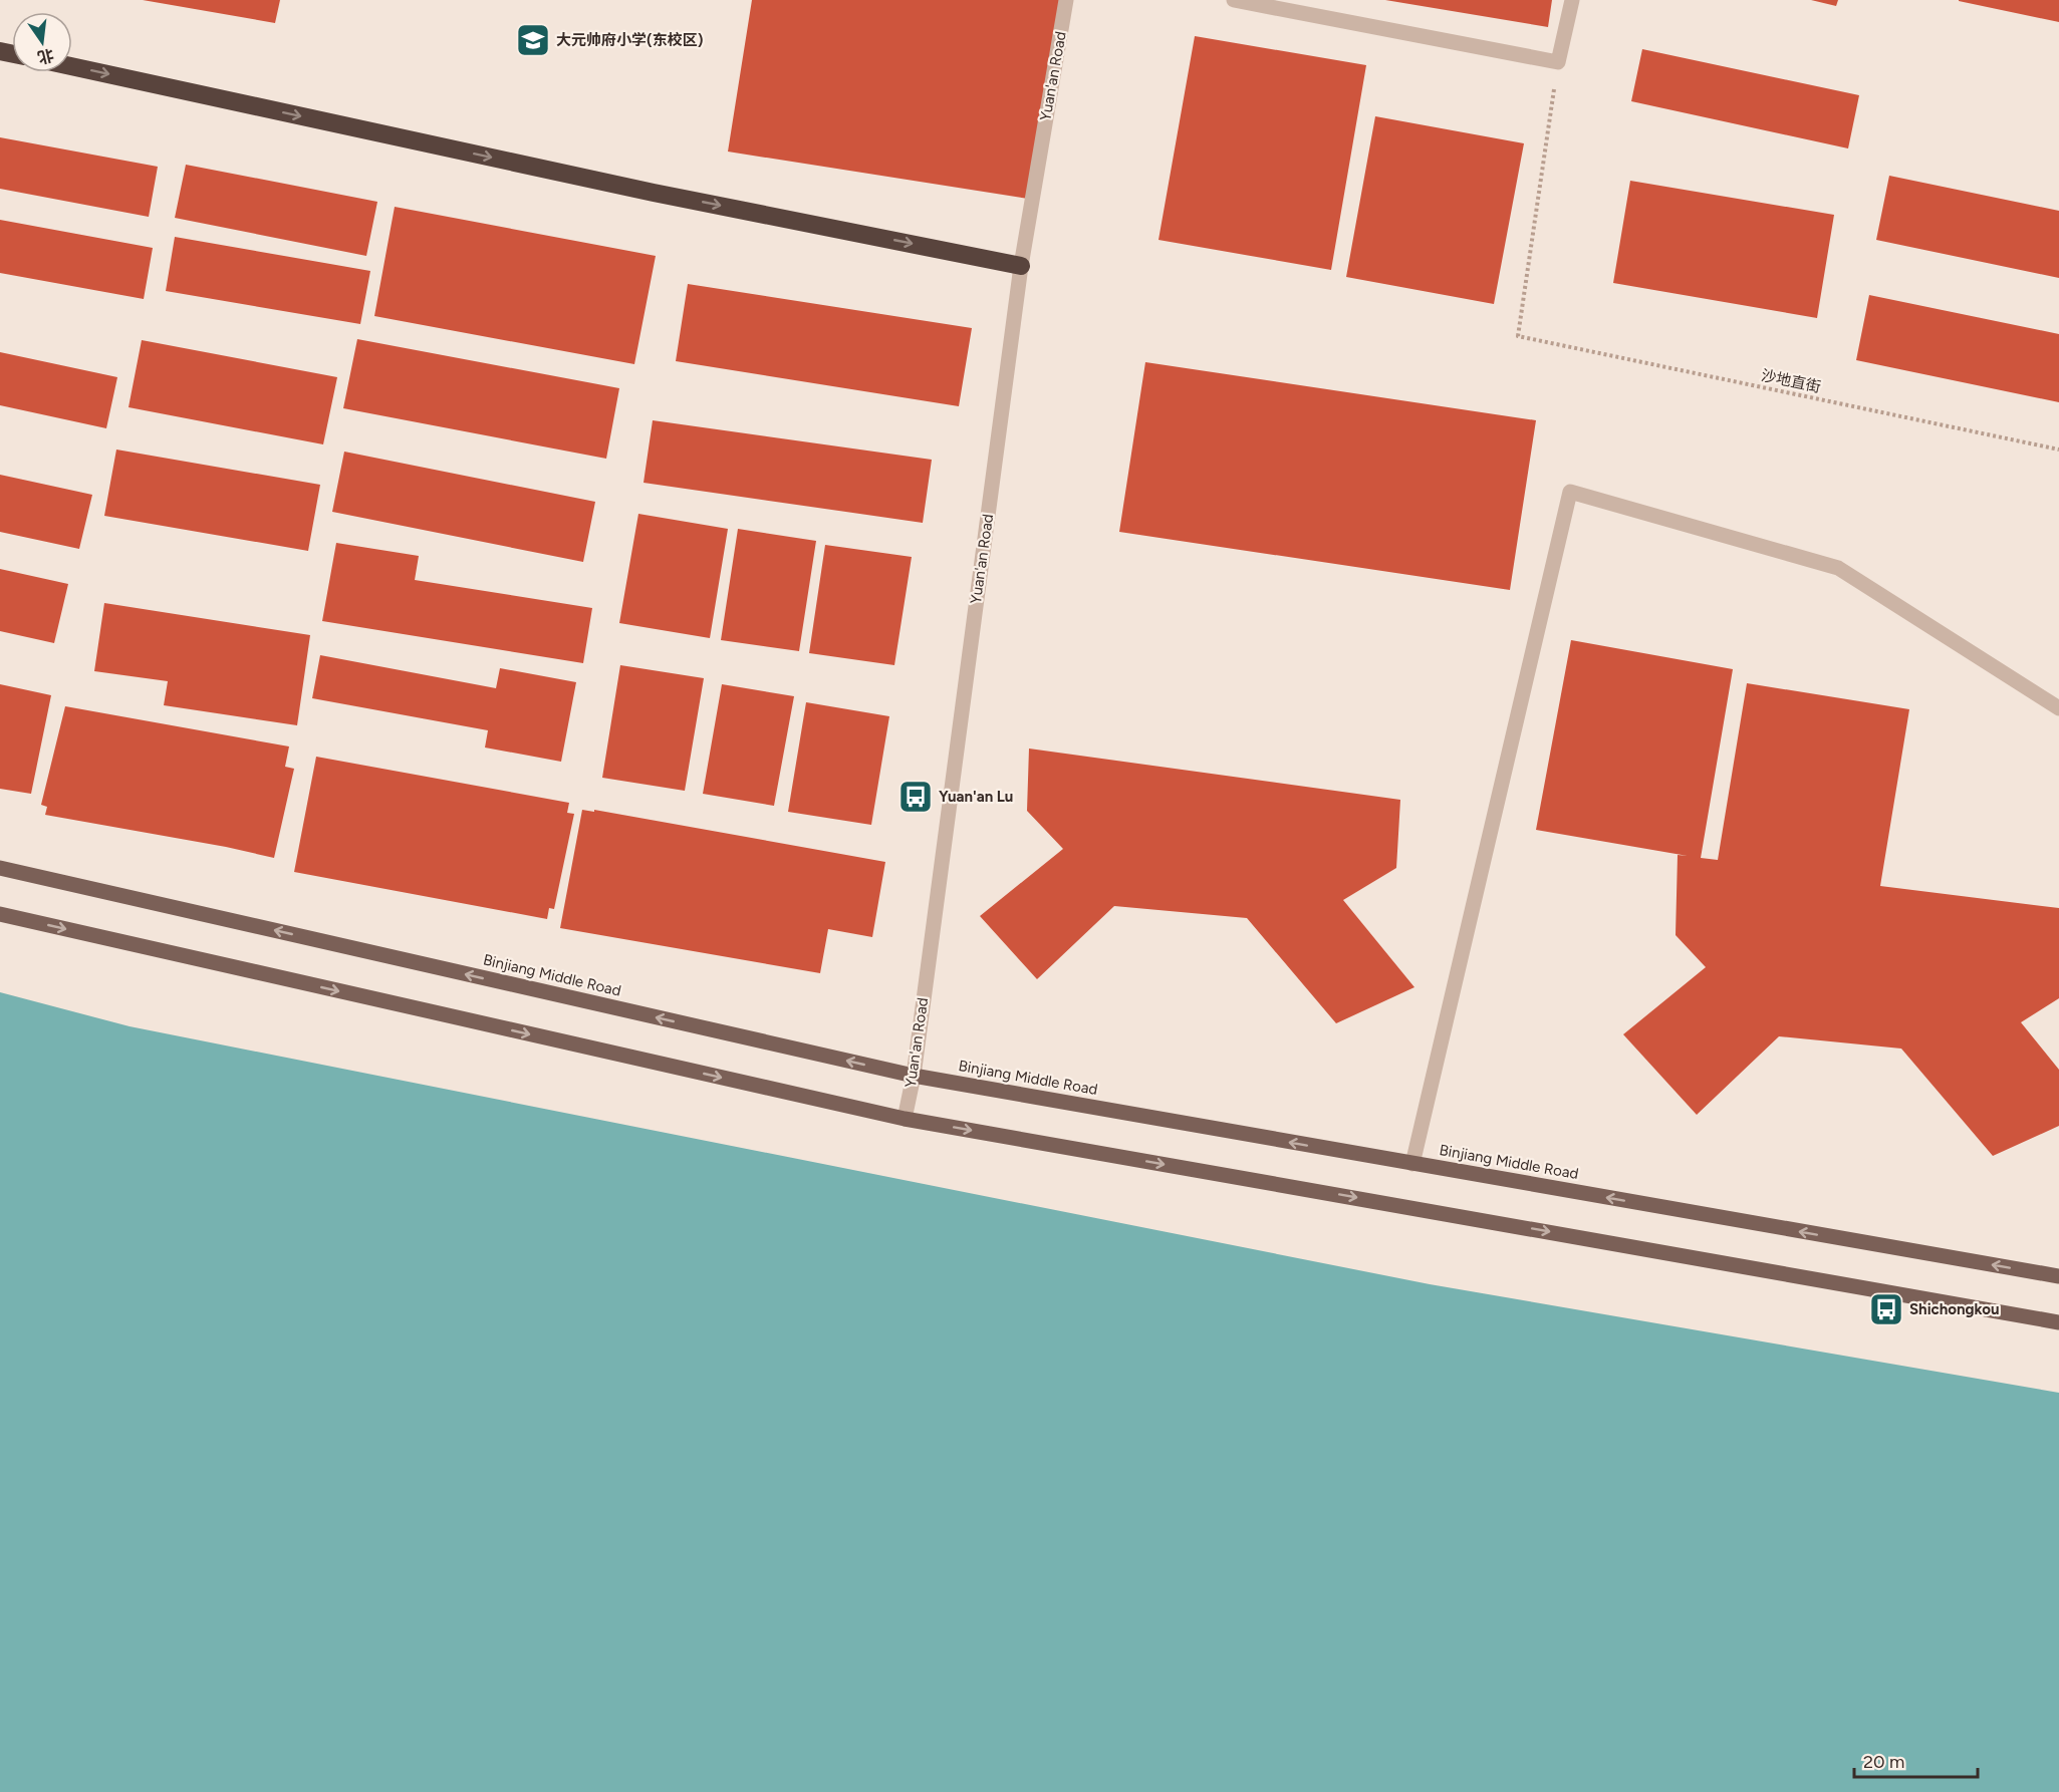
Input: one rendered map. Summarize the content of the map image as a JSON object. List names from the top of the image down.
{
  "streets": {
    "main road": ["Binjiang Middle Road"],
    "street": ["Yuan'an Road"],
    "path": ["沙地直街"]
  },
  "crossings": [
    ["Yuan'an Road", "Binjiang Middle Road"]
  ],
  "places": {
    "school or university": ["大元帅府小学(东校区)"],
    "bus stop": ["Yuan'an Lu", "Shichongkou"]
  },
  "scale_bar": "20 m",
  "north": "bottom"
}
